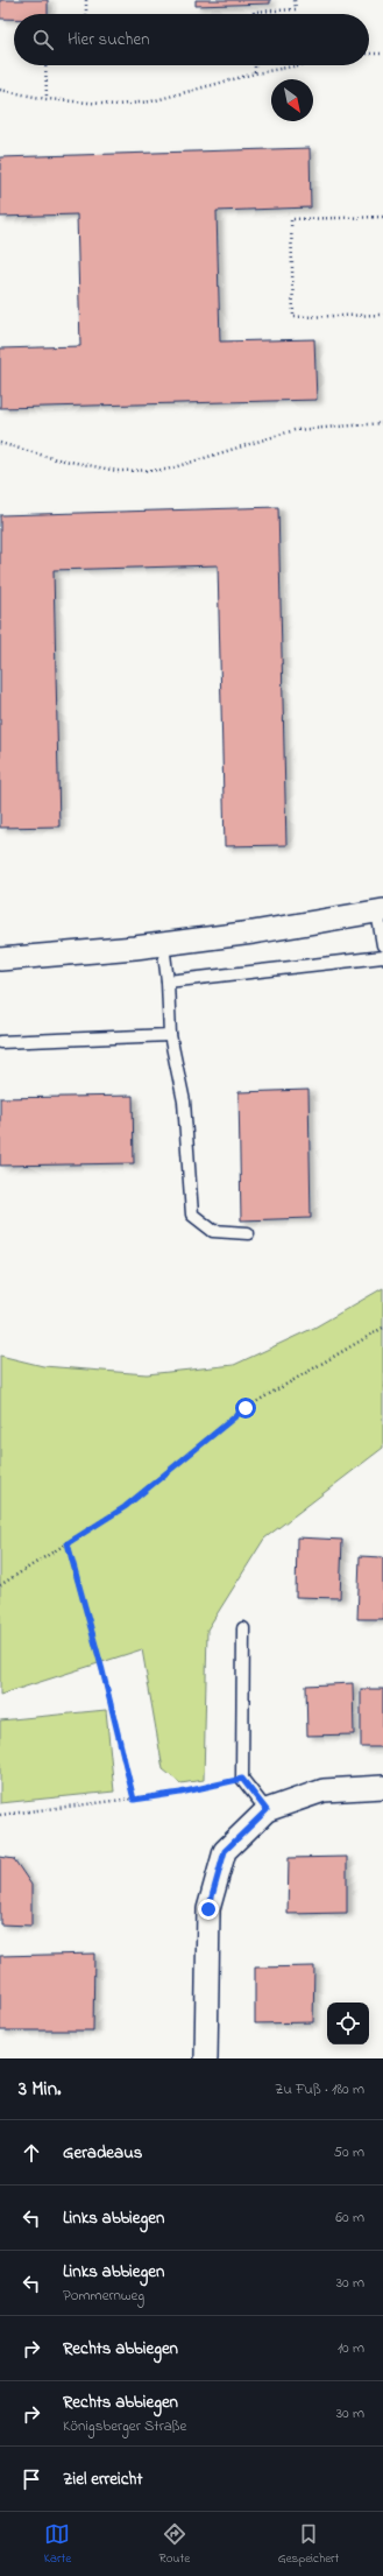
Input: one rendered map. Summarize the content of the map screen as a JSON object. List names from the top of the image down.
{
  "north": "bottom right",
  "page": {
    "search": "Hier suchen",
    "heading": ["3 Min.", "Zu Fuß · 180 m"],
    "list": [
      ["Geradeaus", "50 m"],
      ["Links abbiegen", "60 m"],
      ["Links abbiegen", "Pommernweg", "30 m"],
      ["Rechts abbiegen", "10 m"],
      ["Rechts abbiegen", "Königsberger Straße", "30 m"],
      "Ziel erreicht"
    ],
    "nav": ["Karte", "Route", "Gespeichert"]
  }
}
